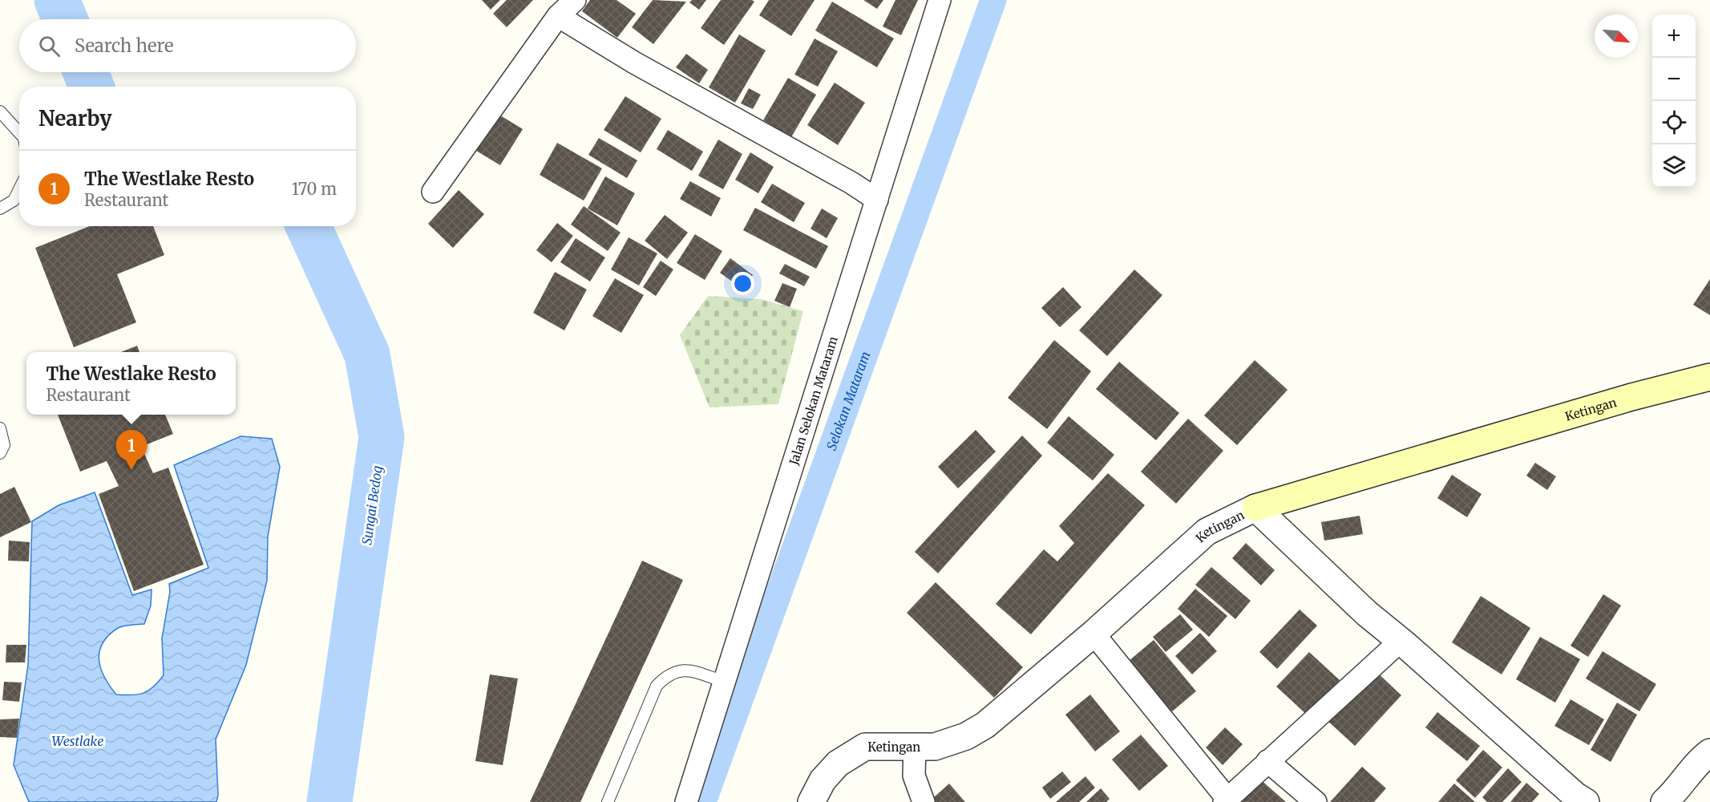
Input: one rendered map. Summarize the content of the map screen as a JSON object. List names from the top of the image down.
{
  "streets": {
    "main road": ["Ketingan"],
    "street": ["Jalan Selokan Mataram"]
  },
  "water": ["Selokan Mataram", "Sungai Bedog", "Westlake"],
  "north": "bottom right",
  "page": {
    "map_buttons": ["+", "−"],
    "search": "Search here",
    "heading": "Nearby",
    "list": [
      {
        "mark": "1",
        "name": "The Westlake Resto",
        "note": "Restaurant",
        "value": "170 m"
      }
    ],
    "popup": ["The Westlake Resto", "Restaurant"],
    "pins": "1"
  }
}
